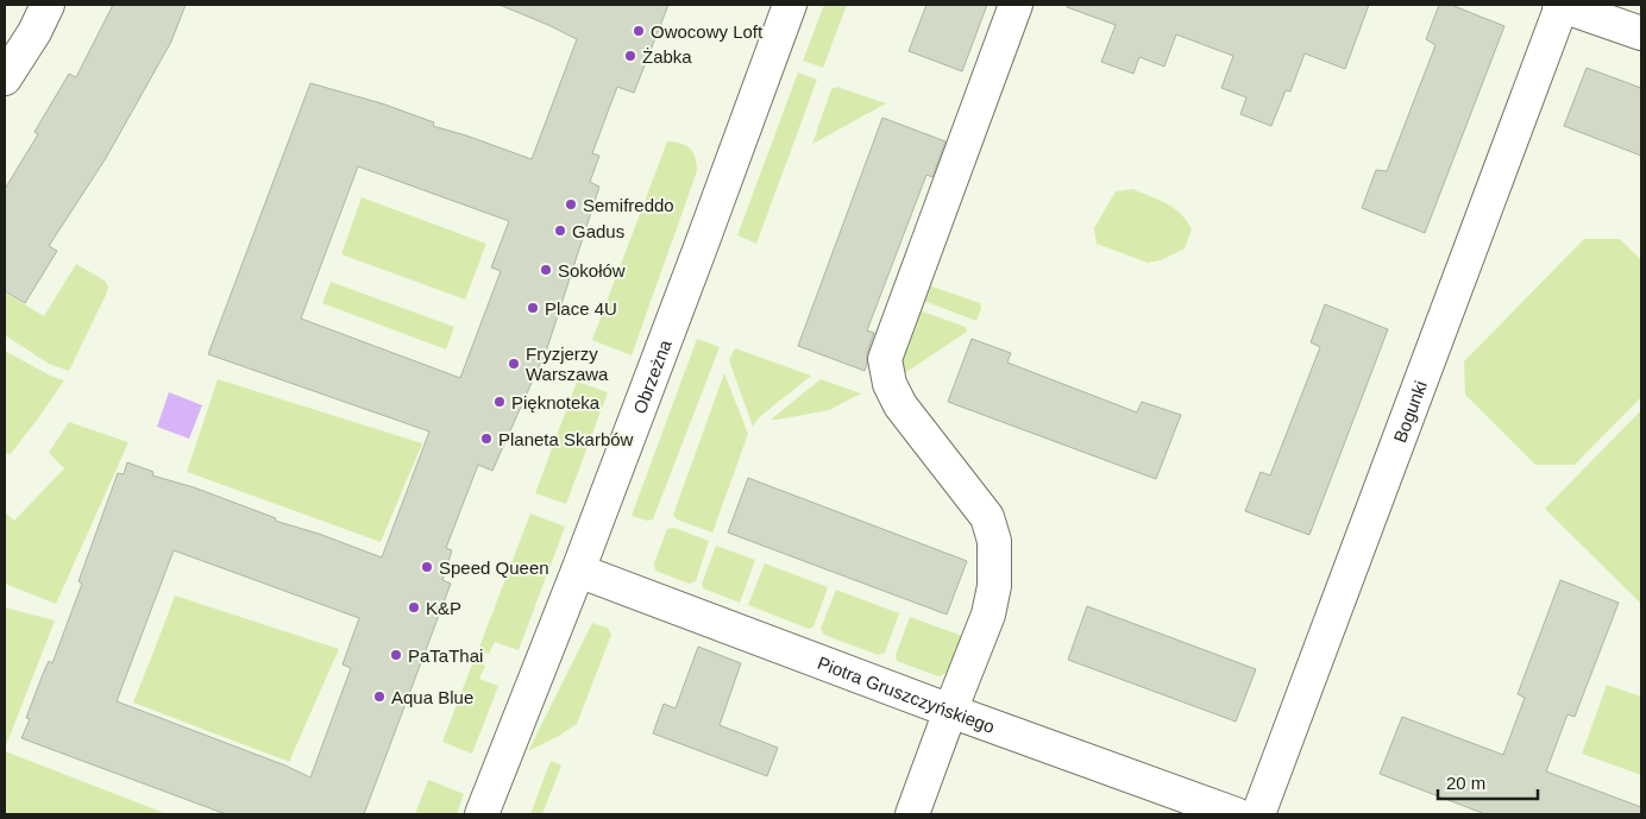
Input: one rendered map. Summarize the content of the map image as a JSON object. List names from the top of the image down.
{
  "streets": {
    "street": ["Obrzeżna", "Bogunki", "Piotra Gruszczyńskiego"]
  },
  "crossings": [
    ["Obrzeżna", "Piotra Gruszczyńskiego"]
  ],
  "places": [
    "Owocowy Loft",
    "Żabka",
    "Semifreddo",
    "Gadus",
    "Sokołów",
    "Place 4U",
    "Fryzjerzy Warszawa",
    "Pięknoteka",
    "Planeta Skarbów",
    "Speed Queen",
    "K&P",
    "PaTaThai",
    "Aqua Blue"
  ],
  "scale_bar": "20 m"
}
